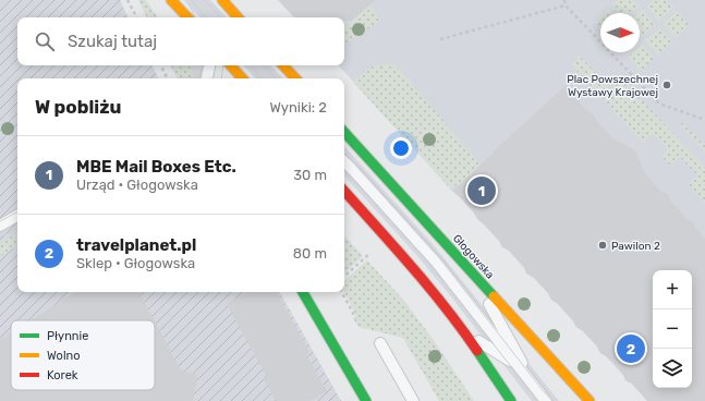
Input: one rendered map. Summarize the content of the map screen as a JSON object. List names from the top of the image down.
{
  "streets": {
    "street": ["Głogowska"]
  },
  "places": ["Plac Powszechnej Wystawy Krajowej", "Pawilon 2"],
  "legend": ["Płynnie", "Wolno", "Korek"],
  "north": "right",
  "page": {
    "search": "Szukaj tutaj",
    "heading": ["W pobliżu", "Wyniki: 2"],
    "list": [
      {
        "mark": "1",
        "name": "MBE Mail Boxes Etc.",
        "note": "Urząd · Głogowska",
        "value": "30 m"
      },
      {
        "mark": "2",
        "name": "travelplanet.pl",
        "note": "Sklep · Głogowska",
        "value": "80 m"
      }
    ],
    "pins": ["1", "2"],
    "map_buttons": ["+", "−"]
  }
}
